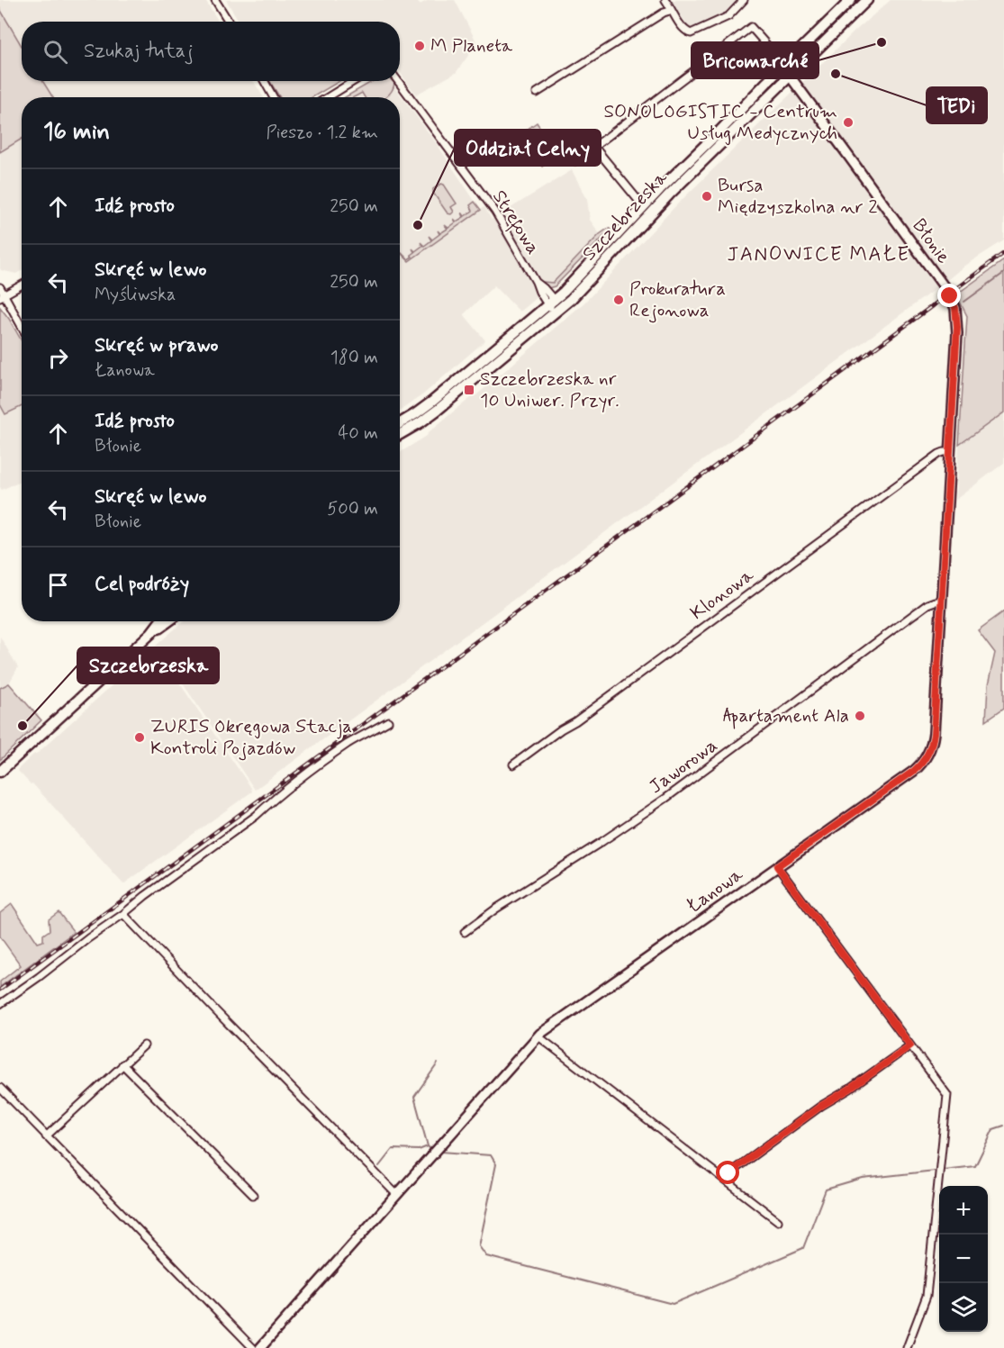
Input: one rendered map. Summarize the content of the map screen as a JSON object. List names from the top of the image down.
{
  "streets": {
    "main road": ["Szczebrzeska"],
    "street": [
      "Strefowa",
      "Błonie",
      "Klonowa",
      "Jaworowa",
      "Łanowa"
    ]
  },
  "crossings": [
    ["Szczebrzeska", "Strefowa"],
    ["Szczebrzeska", "Błonie"],
    ["Błonie", "Klonowa"],
    ["Błonie", "Jaworowa"],
    ["Błonie", "Łanowa"]
  ],
  "districts": ["JANOWICE MAŁE"],
  "places": {
    "other": [
      "Bricomarché",
      "M Planeta",
      "TEDi",
      "SONOLOGISTIC - Centrum Usług Medycznych",
      "Bursa Międzyszkolna nr 2",
      "Oddział Celny",
      "Prokuratura Rejonowa",
      "Apartament Ala",
      "Szczebrzeska",
      "ZURIS Okręgowa Stacja Kontroli Pojazdów"
    ],
    "transit": ["Szczebrzeska nr 10 Uniwer. Przyr."]
  },
  "page": {
    "search": "Szukaj tutaj",
    "heading": ["16 min", "Pieszo · 1.2 km"],
    "list": [
      ["Idź prosto", "250 m"],
      ["Skręć w lewo", "Myśliwska", "250 m"],
      ["Skręć w prawo", "Łanowa", "180 m"],
      ["Idź prosto", "Błonie", "40 m"],
      ["Skręć w lewo", "Błonie", "500 m"],
      "Cel podróży"
    ],
    "map_buttons": ["+", "−"]
  }
}
